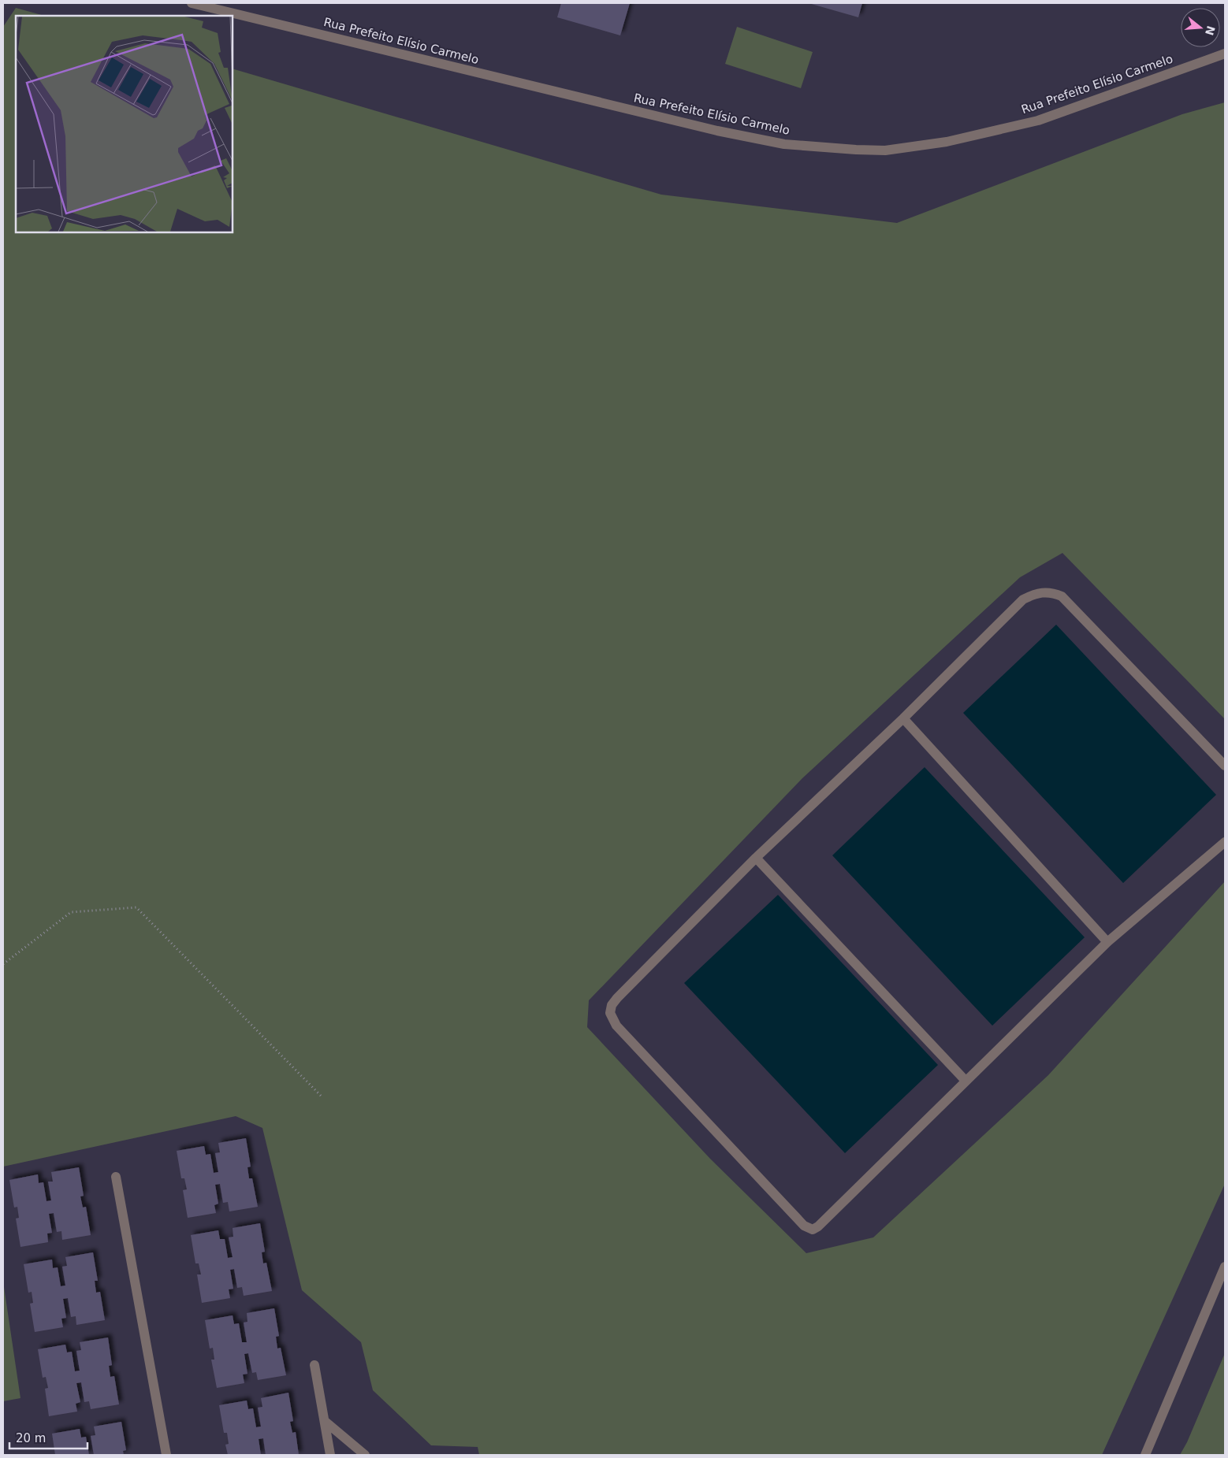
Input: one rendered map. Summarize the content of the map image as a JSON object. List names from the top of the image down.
{
  "streets": {
    "street": ["Rua Prefeito Elísio Carmelo"]
  },
  "scale_bar": "20 m",
  "north": "right"
}
